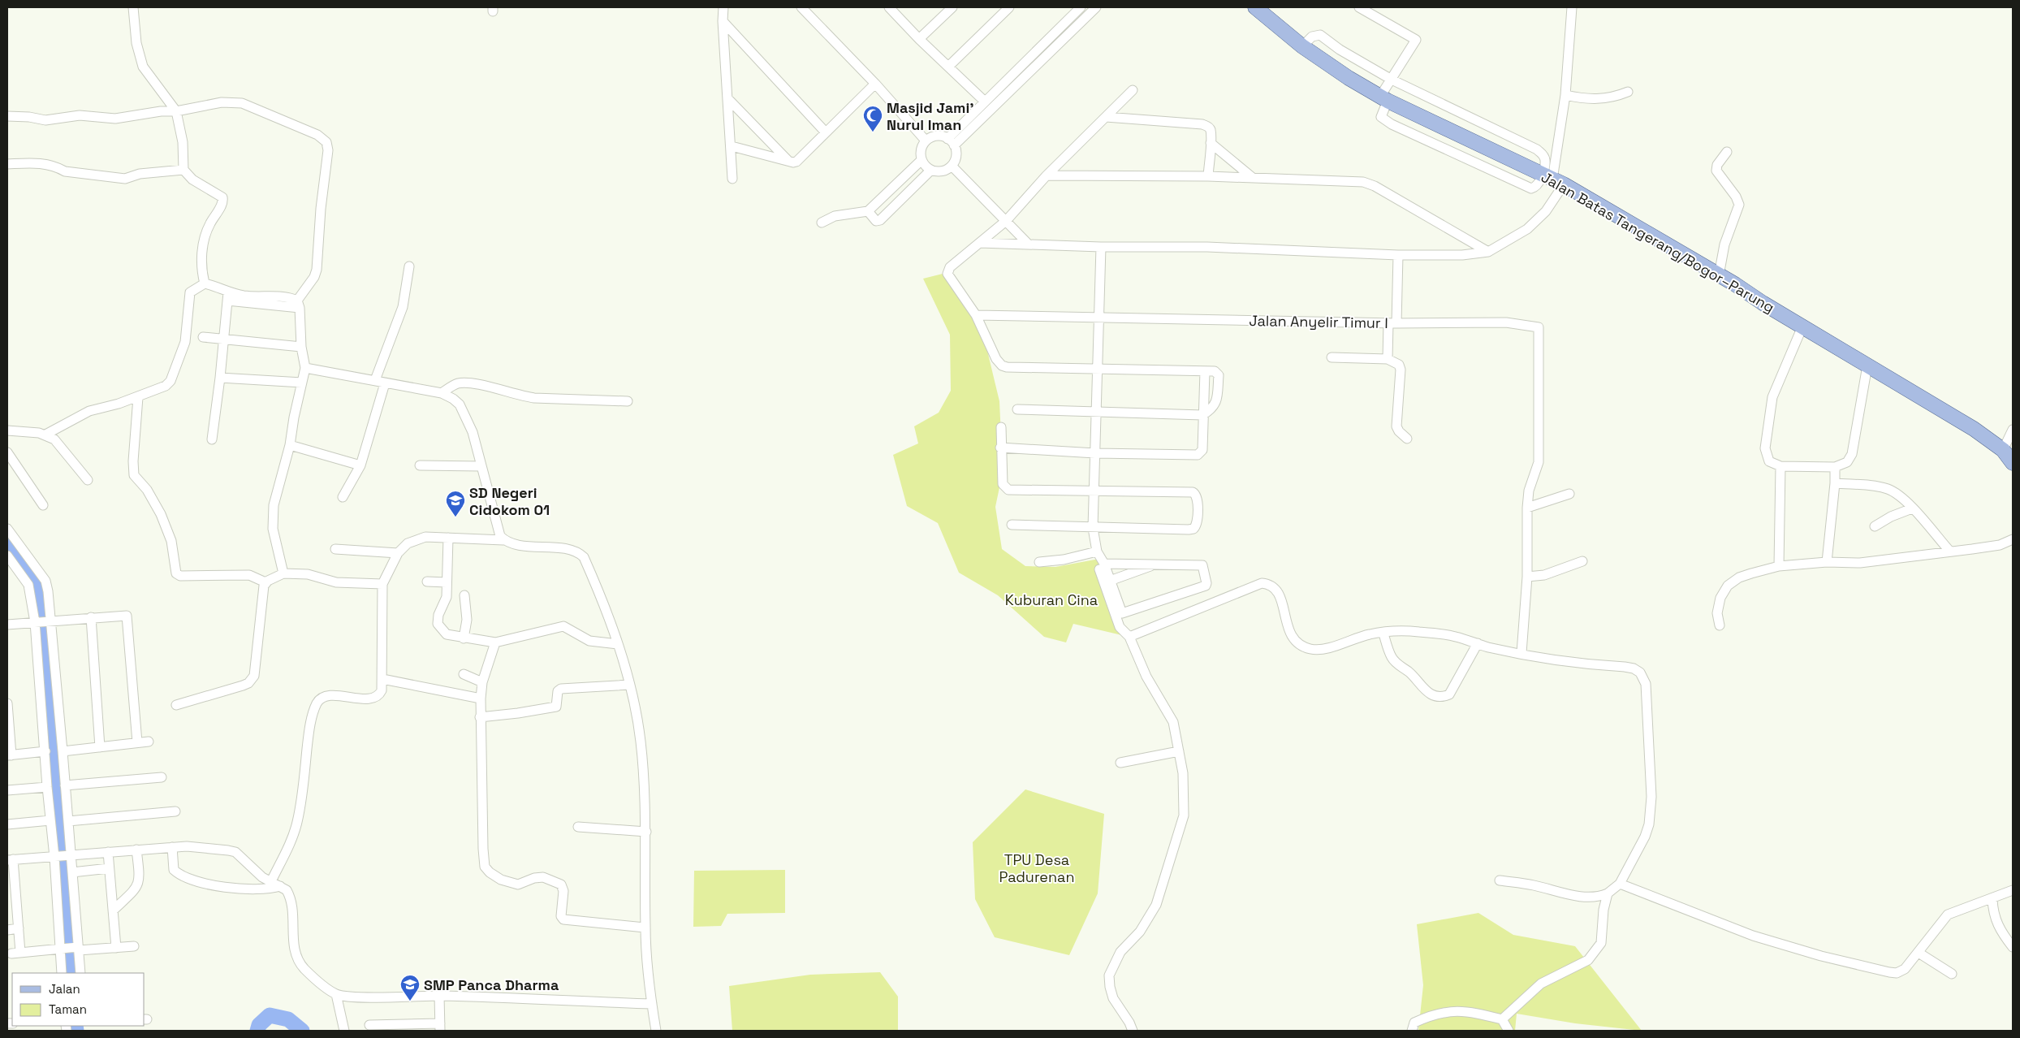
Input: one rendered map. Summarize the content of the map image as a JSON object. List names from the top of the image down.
{
  "streets": {
    "main road": ["Jalan Batas Tangerang/Bogor–Parung"],
    "street": ["Jalan Anyelir Timur I"]
  },
  "parks": ["Kuburan Cina", "TPU Desa Padurenan"],
  "places": {
    "mosque": ["Masjid Jami' Nurul Iman"],
    "school or university": ["SD Negeri Cidokom 01", "SMP Panca Dharma"]
  },
  "legend": ["Jalan", "Taman"]
}
